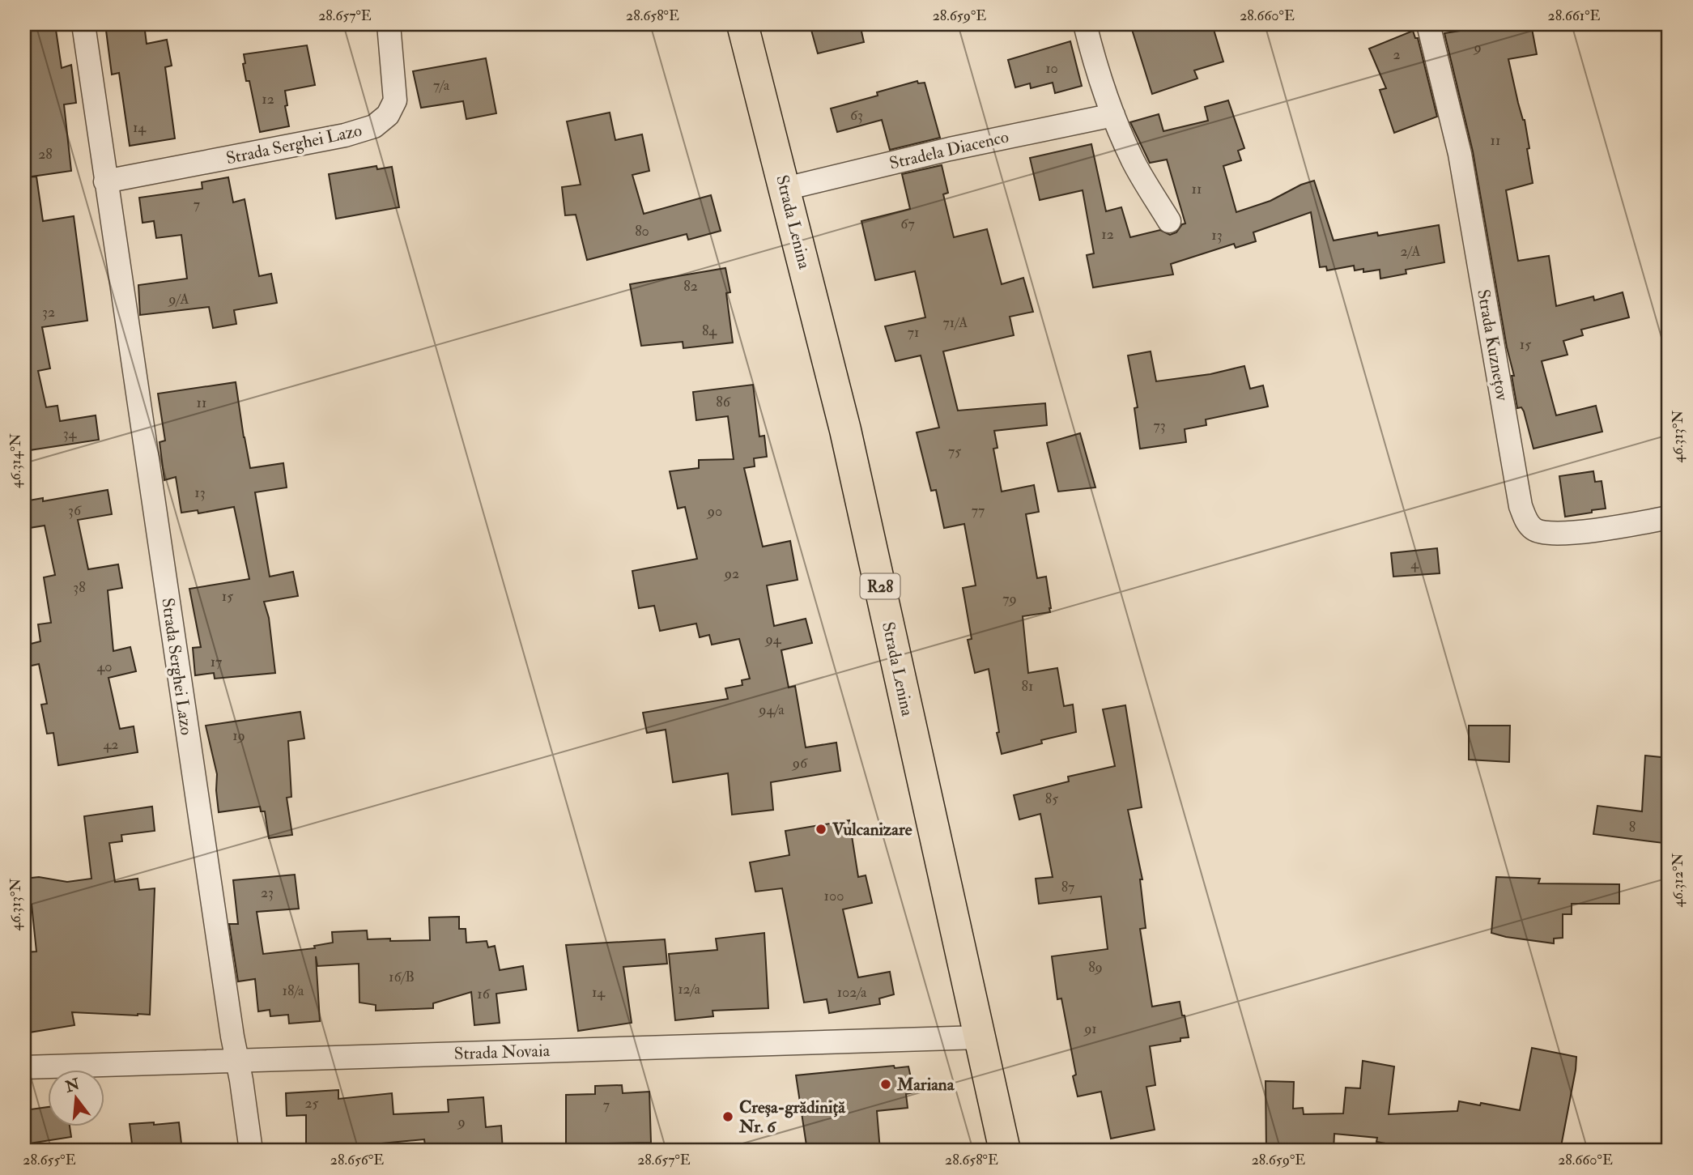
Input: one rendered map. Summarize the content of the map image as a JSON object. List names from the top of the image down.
{
  "streets": {
    "main road": ["Strada Lenina", "R28"],
    "street": [
      "Strada Serghei Lazo",
      "Stradela Diacenco",
      "Strada Kuznețov",
      "Strada Novaia"
    ]
  },
  "crossings": [
    ["Strada Serghei Lazo", "Strada Novaia"],
    ["Stradela Diacenco", "Strada Lenina"],
    ["Strada Lenina", "Strada Novaia"]
  ],
  "places": ["Vulcanizare", "Mariana", "Creșa-grădiniță Nr. 6"],
  "house_numbers": [
    "9",
    "2",
    "10",
    "7/a",
    "12",
    "63",
    "14",
    "11",
    "28",
    "11",
    "7",
    "67",
    "80",
    "12",
    "13",
    "2/A",
    "82",
    "9/A",
    "32",
    "71/A",
    "84",
    "71",
    "15",
    "86",
    "11",
    "73",
    "34",
    "75",
    "13",
    "36",
    "77",
    "90",
    "4",
    "92",
    "38",
    "15",
    "79",
    "94",
    "17",
    "40",
    "81",
    "94/a",
    "19",
    "42",
    "96",
    "85",
    "8",
    "87",
    "23",
    "100",
    "89",
    "16/B",
    "12/a",
    "18/a",
    "14",
    "102/a",
    "16",
    "91",
    "25",
    "7",
    "9"
  ],
  "north": "top",
  "coordinates": [
    "28.657°E",
    "28.658°E",
    "28.659°E",
    "28.660°E",
    "28.661°E",
    "46.313°N",
    "46.314°N",
    "46.312°N",
    "28.655°E",
    "28.656°E"
  ]
}
